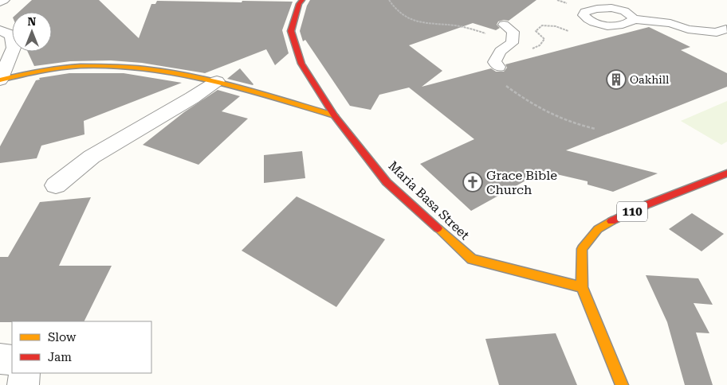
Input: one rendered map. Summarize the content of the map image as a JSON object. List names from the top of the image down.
{
  "streets": {
    "street": ["Maria Basa Street", "110"]
  },
  "crossings": [
    ["Maria Basa Street", "110"]
  ],
  "places": {
    "building": ["Oakhill"],
    "church": ["Grace Bible Church"]
  },
  "legend": ["Slow", "Jam"],
  "north": "top"
}
